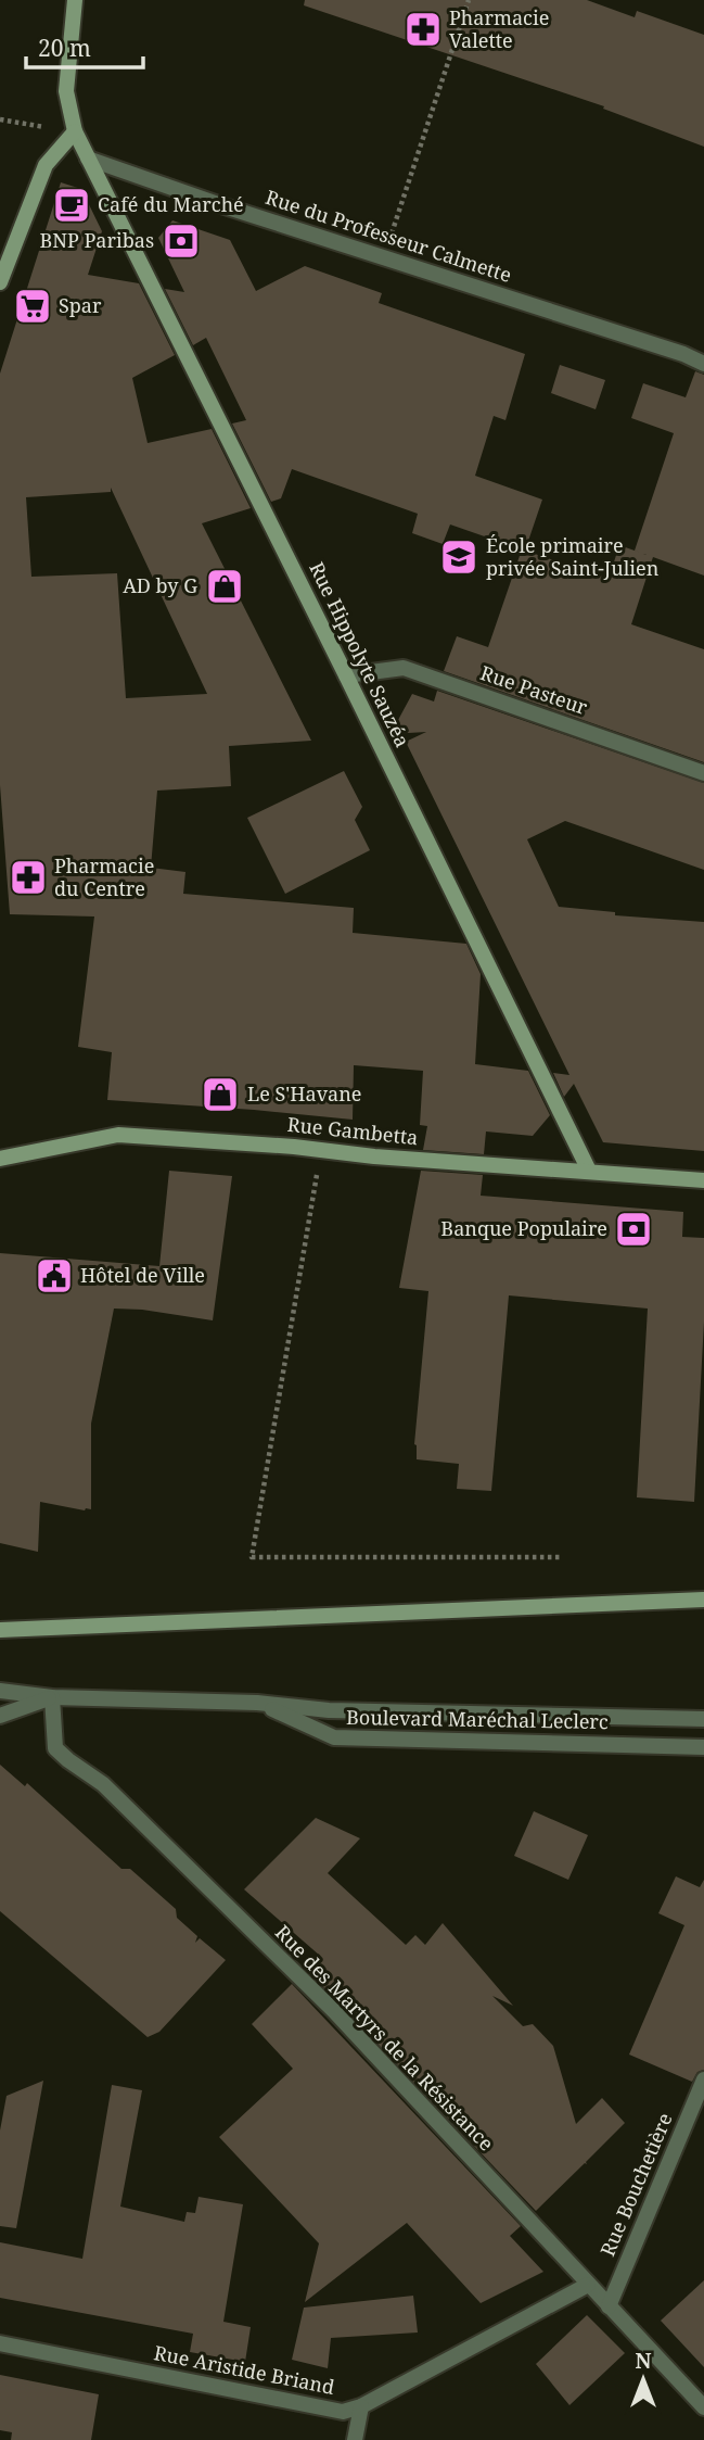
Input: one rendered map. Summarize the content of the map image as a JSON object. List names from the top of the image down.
{
  "streets": {
    "street": [
      "Rue du Professeur Calmette",
      "Rue Hippolyte Sauzéa",
      "Rue Pasteur",
      "Rue Gambetta",
      "Boulevard Maréchal Leclerc",
      "Rue des Martyrs de la Résistance",
      "Rue Bouchetière",
      "Rue Aristide Briand"
    ]
  },
  "crossings": [
    ["Rue du Professeur Calmette", "Rue Hippolyte Sauzéa"],
    ["Rue Hippolyte Sauzéa", "Rue Pasteur"],
    ["Rue Hippolyte Sauzéa", "Rue Gambetta"],
    ["Boulevard Maréchal Leclerc", "Rue des Martyrs de la Résistance"],
    ["Rue des Martyrs de la Résistance", "Rue Bouchetière"],
    ["Rue des Martyrs de la Résistance", "Rue Aristide Briand"]
  ],
  "places": {
    "pharmacy": ["Pharmacie Valette", "Pharmacie du Centre"],
    "cafe": ["Café du Marché"],
    "bank": ["BNP Paribas", "Banque Populaire"],
    "supermarket": ["Spar"],
    "school or university": ["École primaire privée Saint-Julien"],
    "shop": ["AD by G", "Le S'Havane"],
    "public building": ["Hôtel de Ville"]
  },
  "scale_bar": "20 m",
  "north": "top"
}
